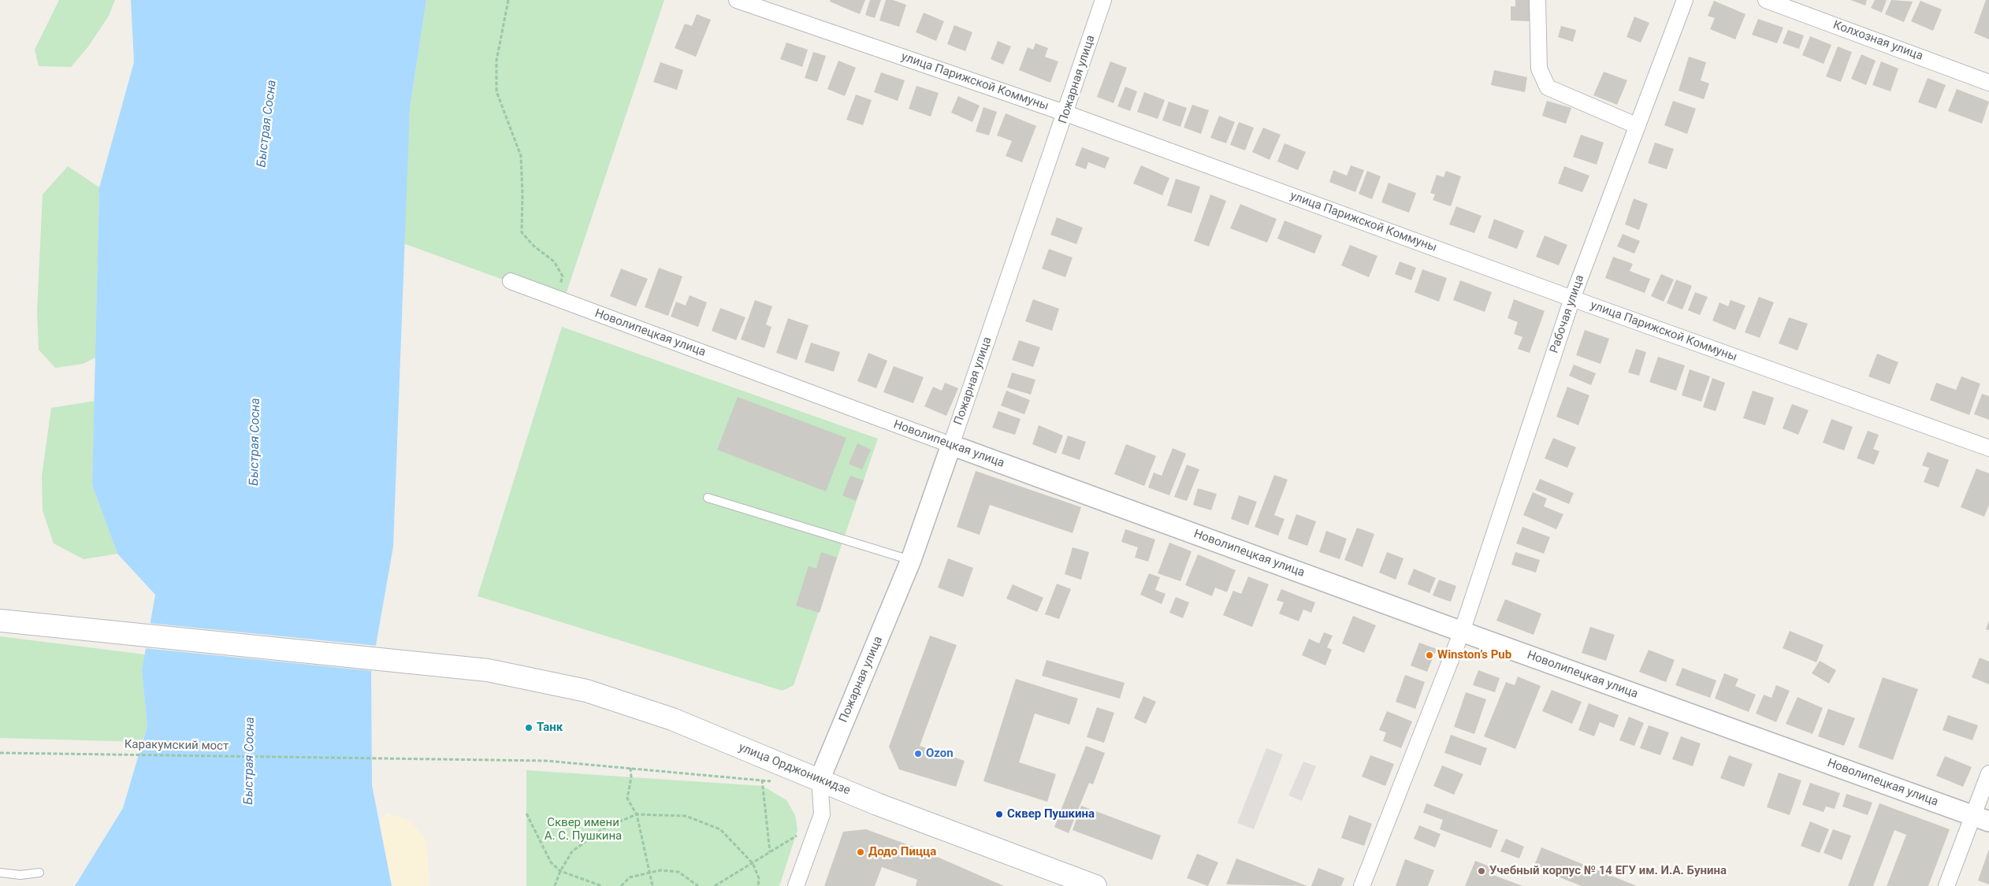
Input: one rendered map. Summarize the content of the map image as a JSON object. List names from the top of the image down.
{
  "streets": {
    "main road": ["улица Орджоникидзе"],
    "street": [
      "Колхозная улица",
      "Пожарная улица",
      "улица Парижской Коммуны",
      "Рабочая улица",
      "Новолипецкая улица"
    ],
    "path": ["Каракумский мост"]
  },
  "crossings": [
    ["Пожарная улица", "улица Парижской Коммуны"],
    ["Пожарная улица", "Новолипецкая улица"],
    ["Пожарная улица", "улица Орджоникидзе"],
    ["улица Парижской Коммуны", "Рабочая улица"],
    ["Рабочая улица", "Новолипецкая улица"]
  ],
  "water": ["Быстрая Сосна"],
  "parks": ["Сквер имени А. С. Пушкина"],
  "places": [
    "Winston’s Pub",
    "Танк",
    "Ozon",
    "Сквер Пушкина",
    "Додо Пицца",
    "Учебный корпус № 14 ЕГУ им. И.А. Бунина"
  ]
}
